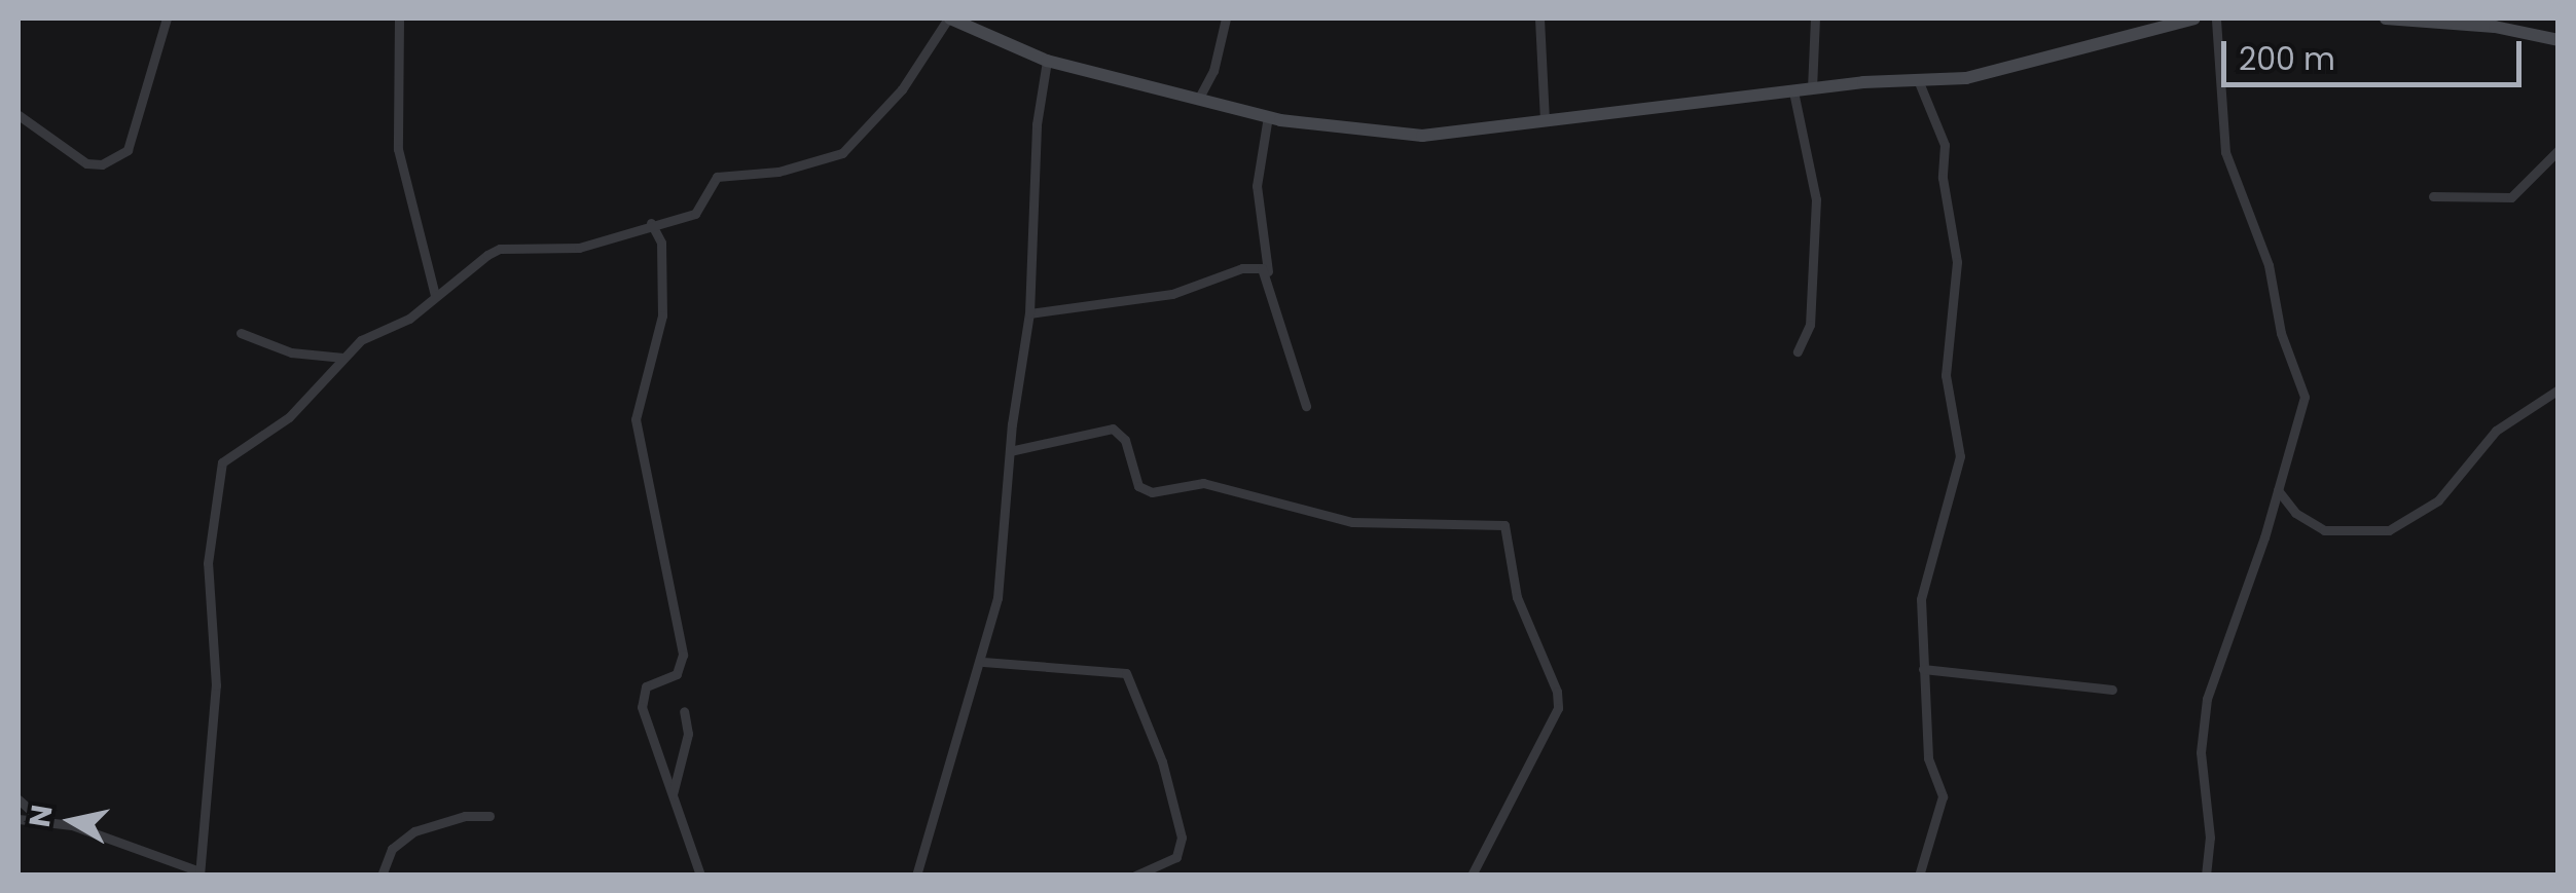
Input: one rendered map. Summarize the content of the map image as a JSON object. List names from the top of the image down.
{
  "scale_bar": "200 m",
  "north": "left"
}
